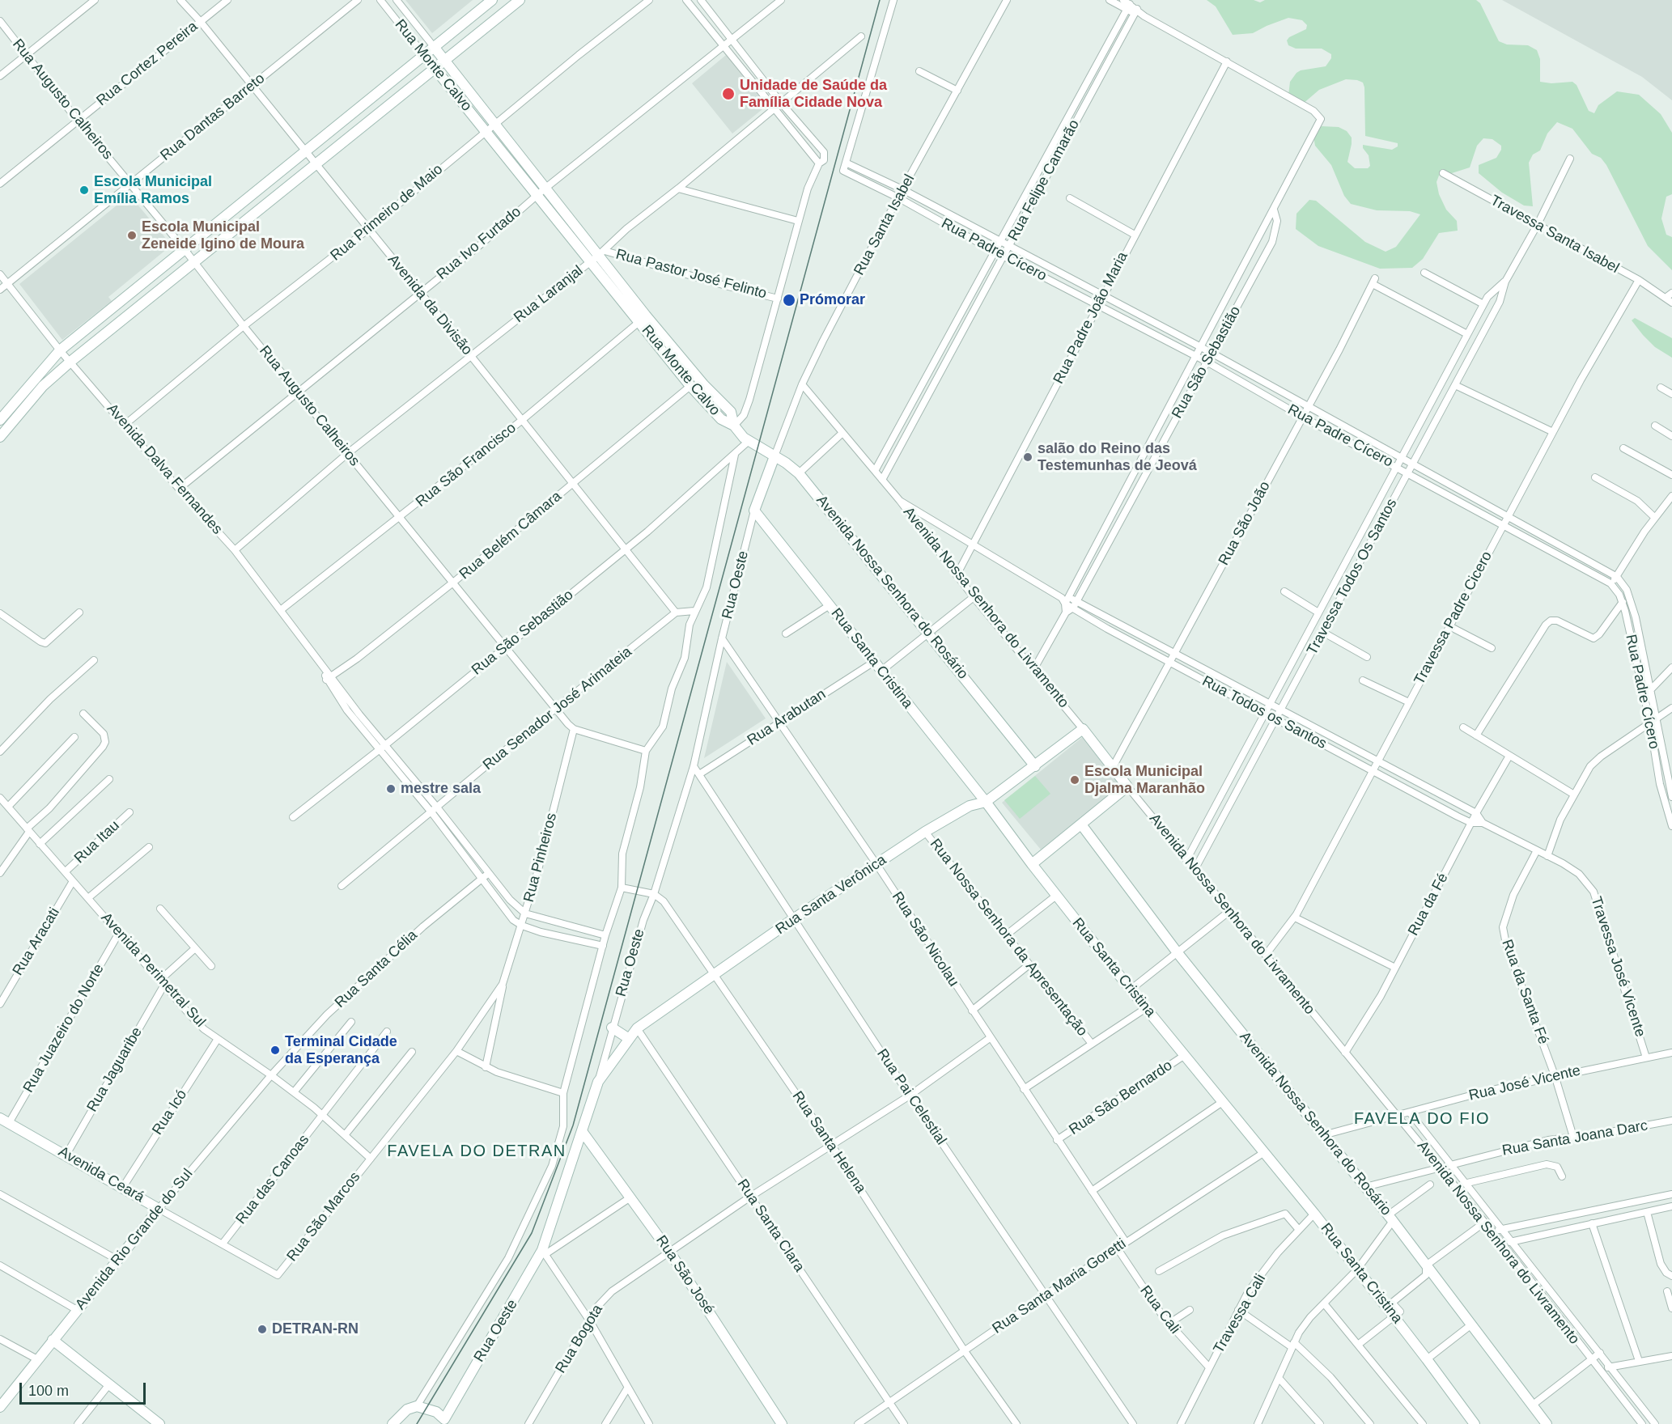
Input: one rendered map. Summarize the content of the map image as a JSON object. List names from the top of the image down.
{
  "streets": {
    "main road": [
      "Rua Monte Calvo",
      "Rua Oeste",
      "Avenida Nossa Senhora do Rosário",
      "Avenida Nossa Senhora do Livramento",
      "Rua Santa Cristina",
      "Rua Santa Verônica",
      "Avenida Ceará",
      "Avenida Rio Grande do Sul",
      "Rua São José"
    ],
    "street": [
      "Rua Cortez Pereira",
      "Rua Augusto Calheiros",
      "Rua Dantas Barreto",
      "Rua Felipe Camarão",
      "Rua Primeiro de Maio",
      "Rua Santa Isabel",
      "Travessa Santa Isabel",
      "Rua Ivo Furtado",
      "Rua Padre Cícero",
      "Rua Pastor José Felinto",
      "Rua Laranjal",
      "Avenida da Divisão",
      "Rua Padre João Maria",
      "Rua São Sebastião",
      "Rua São Francisco",
      "Avenida Dalva Fernandes",
      "Rua São João",
      "Rua Belém Câmara",
      "Travessa Todos Os Santos",
      "Travessa Padre Cicero",
      "Rua Senador José Arimateia",
      "Rua Todos os Santos",
      "Rua Arabutan",
      "Rua Itau",
      "Rua Pinheiros",
      "Rua da Fé",
      "Rua Nossa Senhora da Apresentação",
      "Rua São Nicolau",
      "Rua Aracati",
      "Travessa José Vicente",
      "Rua Santa Célia",
      "Avenida Perimetral Sul",
      "Rua da Santa Fé",
      "Rua Juazeiro do Norte",
      "Rua Jaguaribe",
      "Rua José Vicente",
      "Rua Pai Celestial",
      "Rua São Bernardo",
      "Rua Icó",
      "Rua Santa Joana Darc",
      "Rua Santa Helena",
      "Rua das Canoas",
      "Rua São Marcos",
      "Rua Santa Clara",
      "Rua Santa Maria Goretti",
      "Rua Cali",
      "Travessa Cali",
      "Rua Bogota"
    ]
  },
  "crossings": [
    ["Rua Cortez Pereira", "Rua Augusto Calheiros"],
    ["Rua Cortez Pereira", "Avenida da Divisão"],
    ["Rua Monte Calvo", "Rua Primeiro de Maio"],
    ["Rua Monte Calvo", "Rua Ivo Furtado"],
    ["Rua Monte Calvo", "Rua Pastor José Felinto"],
    ["Rua Monte Calvo", "Rua Laranjal"],
    ["Rua Monte Calvo", "Rua São Francisco"],
    ["Rua Monte Calvo", "Rua Belém Câmara"],
    ["Rua Monte Calvo", "Avenida Nossa Senhora do Rosário"],
    ["Rua Augusto Calheiros", "Rua Dantas Barreto"],
    ["Rua Augusto Calheiros", "Rua Primeiro de Maio"],
    ["Rua Augusto Calheiros", "Rua Ivo Furtado"],
    ["Rua Augusto Calheiros", "Rua Laranjal"],
    ["Rua Augusto Calheiros", "Rua São Sebastião"],
    ["Rua Augusto Calheiros", "Rua São Francisco"],
    ["Rua Augusto Calheiros", "Rua Belém Câmara"],
    ["Rua Augusto Calheiros", "Rua Senador José Arimateia"],
    ["Rua Augusto Calheiros", "Rua Pinheiros"],
    ["Rua Dantas Barreto", "Avenida da Divisão"],
    ["Rua Dantas Barreto", "Avenida Dalva Fernandes"],
    ["Rua Felipe Camarão", "Rua Padre Cícero"],
    ["Rua Felipe Camarão", "Avenida Nossa Senhora do Livramento"],
    ["Rua Primeiro de Maio", "Avenida da Divisão"],
    ["Rua Primeiro de Maio", "Avenida Dalva Fernandes"],
    ["Rua Santa Isabel", "Rua Padre Cícero"],
    ["Rua Santa Isabel", "Rua Oeste"],
    ["Rua Santa Isabel", "Avenida Nossa Senhora do Rosário"],
    ["Rua Santa Isabel", "Avenida Nossa Senhora do Livramento"],
    ["Travessa Santa Isabel", "Travessa Todos Os Santos"],
    ["Travessa Santa Isabel", "Travessa Padre Cicero"],
    ["Rua Ivo Furtado", "Avenida da Divisão"],
    ["Rua Ivo Furtado", "Avenida Dalva Fernandes"],
    ["Rua Padre Cícero", "Rua Padre João Maria"],
    ["Rua Padre Cícero", "Rua São Sebastião"],
    ["Rua Padre Cícero", "Rua São João"],
    ["Rua Padre Cícero", "Travessa Todos Os Santos"],
    ["Rua Padre Cícero", "Travessa Padre Cicero"],
    ["Rua Pastor José Felinto", "Rua Laranjal"],
    ["Rua Laranjal", "Avenida da Divisão"],
    ["Rua Laranjal", "Avenida Dalva Fernandes"],
    ["Avenida da Divisão", "Rua São Sebastião"],
    ["Avenida da Divisão", "Rua São Francisco"],
    ["Avenida da Divisão", "Rua Belém Câmara"],
    ["Avenida da Divisão", "Rua Senador José Arimateia"],
    ["Rua Padre João Maria", "Rua São Sebastião"],
    ["Rua Padre João Maria", "Avenida Nossa Senhora do Livramento"],
    ["Rua Padre João Maria", "Rua Todos os Santos"],
    ["Rua São Sebastião", "Avenida Dalva Fernandes"],
    ["Rua São Sebastião", "Rua Oeste"],
    ["Rua São Sebastião", "Avenida Nossa Senhora do Rosário"],
    ["Rua São Sebastião", "Avenida Nossa Senhora do Livramento"],
    ["Rua São Sebastião", "Rua Todos os Santos"],
    ["Rua São Francisco", "Avenida Dalva Fernandes"],
    ["Avenida Dalva Fernandes", "Rua Belém Câmara"],
    ["Avenida Dalva Fernandes", "Rua Oeste"],
    ["Avenida Dalva Fernandes", "Rua Senador José Arimateia"],
    ["Avenida Dalva Fernandes", "Rua Pinheiros"],
    ["Avenida Dalva Fernandes", "Rua Santa Célia"],
    ["Rua São João", "Travessa Todos Os Santos"],
    ["Rua São João", "Avenida Nossa Senhora do Livramento"],
    ["Rua São João", "Rua Todos os Santos"],
    ["Travessa Todos Os Santos", "Avenida Nossa Senhora do Livramento"],
    ["Travessa Todos Os Santos", "Rua Todos os Santos"],
    ["Rua Oeste", "Avenida Nossa Senhora do Rosário"],
    ["Rua Oeste", "Rua Santa Cristina"],
    ["Rua Oeste", "Rua Santa Verônica"],
    ["Rua Oeste", "Rua São Nicolau"],
    ["Rua Oeste", "Rua Pai Celestial"],
    ["Rua Oeste", "Rua Santa Helena"],
    ["Rua Oeste", "Rua São José"],
    ["Avenida Nossa Senhora do Rosário", "Rua Santa Verônica"],
    ["Avenida Nossa Senhora do Rosário", "Rua José Vicente"],
    ["Avenida Nossa Senhora do Rosário", "Rua Santa Joana Darc"],
    ["Avenida Nossa Senhora do Livramento", "Travessa Padre Cicero"],
    ["Avenida Nossa Senhora do Livramento", "Rua Todos os Santos"],
    ["Avenida Nossa Senhora do Livramento", "Rua Santa Verônica"],
    ["Avenida Nossa Senhora do Livramento", "Rua da Fé"],
    ["Avenida Nossa Senhora do Livramento", "Rua José Vicente"],
    ["Avenida Nossa Senhora do Livramento", "Rua Santa Joana Darc"],
    ["Travessa Padre Cicero", "Rua Todos os Santos"],
    ["Rua Santa Cristina", "Rua Arabutan"],
    ["Rua Santa Cristina", "Rua Santa Verônica"],
    ["Rua Santa Cristina", "Rua São Bernardo"],
    ["Rua Santa Cristina", "Rua Santa Maria Goretti"],
    ["Rua Santa Cristina", "Travessa Cali"],
    ["Rua Todos os Santos", "Rua da Fé"],
    ["Rua Todos os Santos", "Travessa José Vicente"],
    ["Rua Arabutan", "Rua São Nicolau"],
    ["Rua Arabutan", "Rua Pai Celestial"],
    ["Rua Itau", "Avenida Perimetral Sul"],
    ["Rua Pinheiros", "Avenida Perimetral Sul"],
    ["Rua Pinheiros", "Rua São Marcos"],
    ["Rua Santa Verônica", "Rua Nossa Senhora da Apresentação"],
    ["Rua Santa Verônica", "Rua São Nicolau"],
    ["Rua Santa Verônica", "Rua Pai Celestial"],
    ["Rua Santa Verônica", "Rua Santa Helena"],
    ["Rua Santa Verônica", "Rua Santa Clara"],
    ["Rua da Fé", "Travessa José Vicente"],
    ["Rua São Nicolau", "Rua São Bernardo"],
    ["Rua São Nicolau", "Rua Santa Maria Goretti"],
    ["Rua São Nicolau", "Rua Bogota"],
    ["Rua Aracati", "Avenida Perimetral Sul"],
    ["Travessa José Vicente", "Rua da Santa Fé"],
    ["Travessa José Vicente", "Rua José Vicente"],
    ["Rua Santa Célia", "Avenida Perimetral Sul"],
    ["Rua Santa Célia", "Avenida Rio Grande do Sul"],
    ["Avenida Perimetral Sul", "Rua Juazeiro do Norte"],
    ["Avenida Perimetral Sul", "Rua Jaguaribe"],
    ["Avenida Perimetral Sul", "Rua Icó"],
    ["Avenida Perimetral Sul", "Rua das Canoas"],
    ["Avenida Perimetral Sul", "Rua São Marcos"],
    ["Avenida Perimetral Sul", "Avenida Rio Grande do Sul"],
    ["Rua da Santa Fé", "Rua José Vicente"],
    ["Rua da Santa Fé", "Rua Santa Joana Darc"],
    ["Rua Juazeiro do Norte", "Avenida Ceará"],
    ["Rua Jaguaribe", "Avenida Ceará"],
    ["Rua Pai Celestial", "Rua Santa Maria Goretti"],
    ["Rua Pai Celestial", "Rua Bogota"],
    ["Rua Icó", "Avenida Ceará"],
    ["Rua Santa Helena", "Rua Santa Maria Goretti"],
    ["Rua Santa Helena", "Rua Bogota"],
    ["Avenida Ceará", "Rua das Canoas"],
    ["Avenida Ceará", "Rua São Marcos"],
    ["Avenida Ceará", "Avenida Rio Grande do Sul"],
    ["Rua Santa Clara", "Rua Santa Maria Goretti"],
    ["Rua Santa Clara", "Rua Bogota"],
    ["Rua São José", "Rua Bogota"],
    ["Rua Santa Maria Goretti", "Rua Cali"],
    ["Rua Cali", "Travessa Cali"]
  ],
  "districts": ["FAVELA DO FIO", "FAVELA DO DETRAN"],
  "places": [
    "Unidade de Saúde da Família Cidade Nova",
    "Escola Municipal Emília Ramos",
    "Escola Municipal Zeneide Igino de Moura",
    "Prómorar",
    "salão do Reino das Testemunhas de Jeová",
    "Escola Municipal Djalma Maranhão",
    "mestre sala",
    "Terminal Cidade da Esperança",
    "DETRAN-RN"
  ],
  "scale_bar": "100 m"
}
